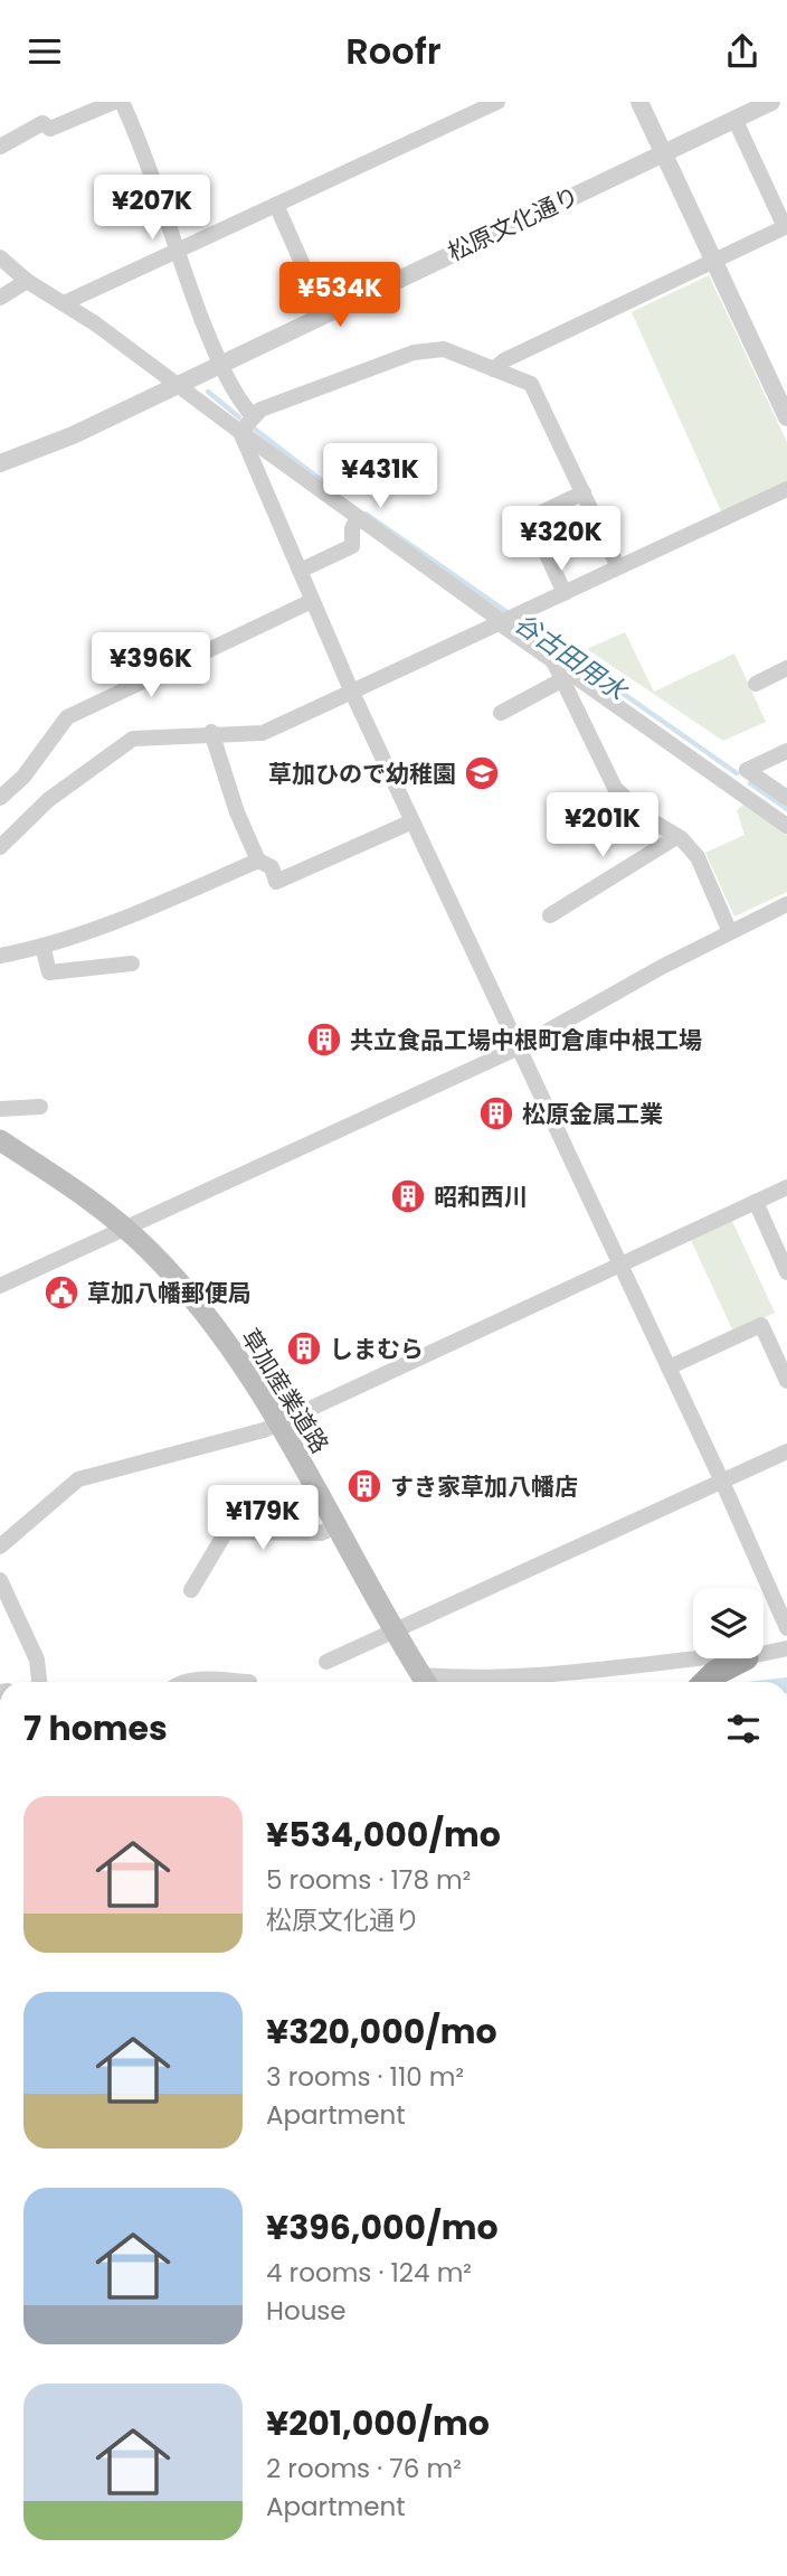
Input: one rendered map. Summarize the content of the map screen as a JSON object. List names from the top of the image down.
{
  "streets": {
    "main road": ["草加産業道路"],
    "street": ["松原文化通り"]
  },
  "water": ["谷古田用水"],
  "places": {
    "school or university": ["草加ひので幼稚園"],
    "building": [
      "共立食品工場中根町倉庫中根工場",
      "松原金属工業",
      "昭和西川",
      "しまむら",
      "すき家草加八幡店"
    ],
    "public building": ["草加八幡郵便局"]
  },
  "page": {
    "header": "Roofr",
    "price": [
      "¥207K",
      "¥534K",
      "¥431K",
      "¥320K",
      "¥396K",
      "¥201K",
      "¥179K"
    ],
    "heading": "7 homes",
    "list": [
      {
        "name": "¥534,000/mo",
        "note": "5 rooms · 178 m² · 松原文化通り"
      },
      {
        "name": "¥320,000/mo",
        "note": "3 rooms · 110 m² · Apartment"
      },
      {
        "name": "¥396,000/mo",
        "note": "4 rooms · 124 m² · House"
      },
      {
        "name": "¥201,000/mo",
        "note": "2 rooms · 76 m² · Apartment"
      }
    ]
  }
}
